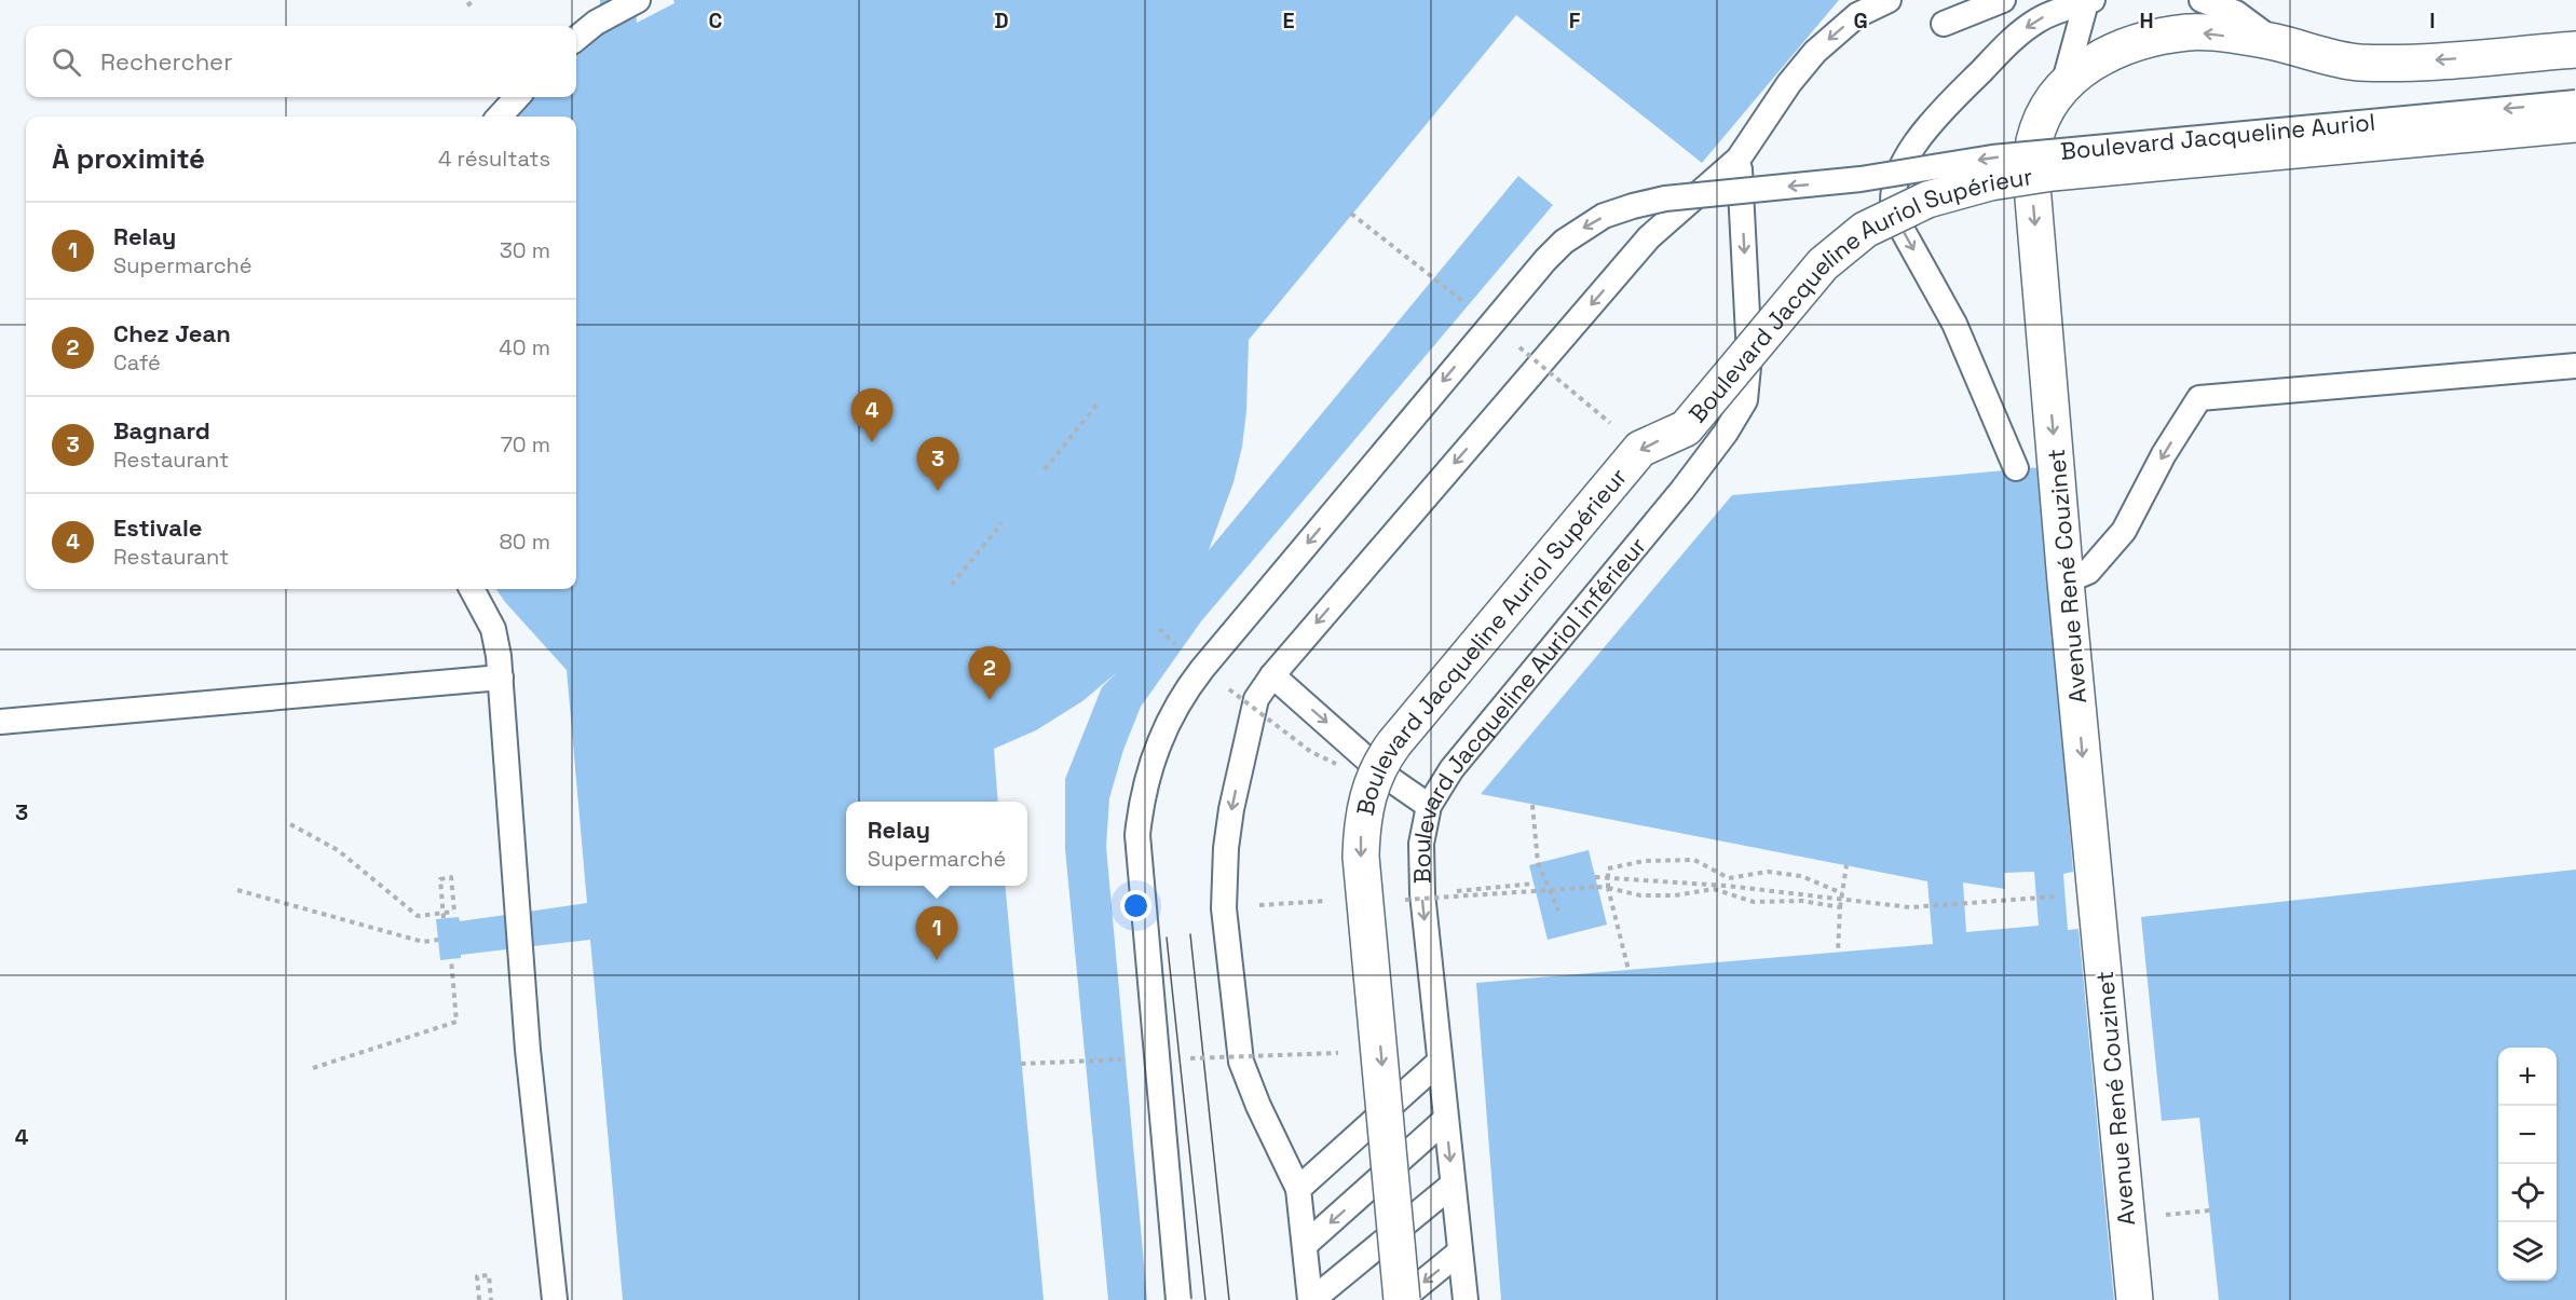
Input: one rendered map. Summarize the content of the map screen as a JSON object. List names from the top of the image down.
{
  "streets": {
    "main road": ["Boulevard Jacqueline Auriol Supérieur", "Avenue René Couzinet"],
    "lane": ["Boulevard Jacqueline Auriol", "Boulevard Jacqueline Auriol inférieur"]
  },
  "one_way": ["Boulevard Jacqueline Auriol Supérieur", "Avenue René Couzinet"],
  "page": {
    "search": "Rechercher",
    "heading": ["À proximité", "4 résultats"],
    "list": [
      {
        "mark": "1",
        "name": "Relay",
        "note": "Supermarché",
        "value": "30 m"
      },
      {
        "mark": "2",
        "name": "Chez Jean",
        "note": "Café",
        "value": "40 m"
      },
      {
        "mark": "3",
        "name": "Bagnard",
        "note": "Restaurant",
        "value": "70 m"
      },
      {
        "mark": "4",
        "name": "Estivale",
        "note": "Restaurant",
        "value": "80 m"
      }
    ],
    "pins": [
      "4",
      "3",
      "2",
      "1"
    ],
    "popup": ["Relay", "Supermarché"],
    "map_buttons": ["+", "−"]
  },
  "grid": {
    "columns": [
      "C",
      "D",
      "E",
      "F",
      "G",
      "H",
      "I"
    ],
    "rows": ["3", "4"]
  }
}
